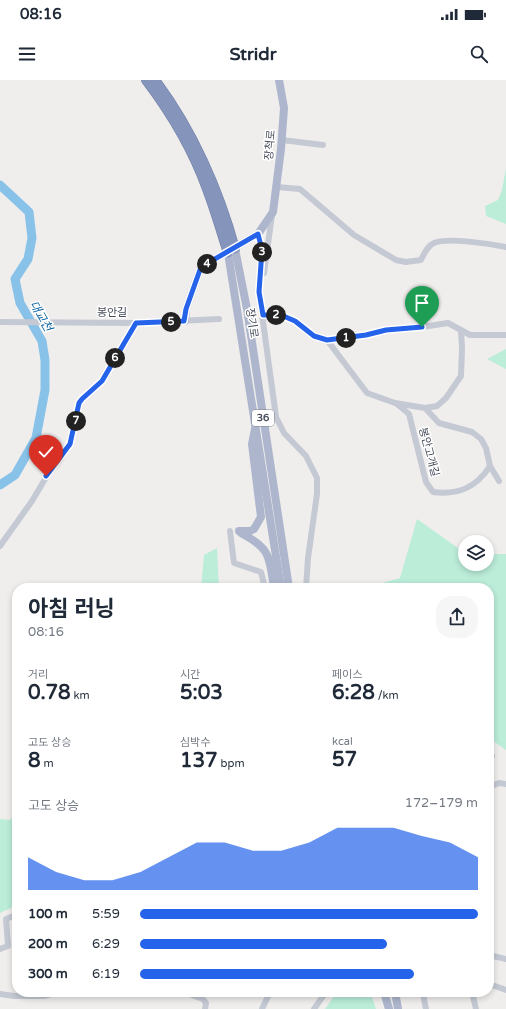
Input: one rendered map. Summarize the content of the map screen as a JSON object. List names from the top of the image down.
{
  "streets": {
    "highway": ["장기로", "36"],
    "main road": ["장척로"],
    "street": ["봉안길", "봉안고개길"]
  },
  "water": ["대교천"],
  "page": {
    "status": "08:16",
    "header": "Stridr",
    "pins": [
      "3",
      "4",
      "2",
      "5",
      "1",
      "6",
      "7"
    ],
    "heading": ["아침 러닝", "08:16"],
    "stats": [
      ["거리", "0.78 km"],
      ["시간", "5:03"],
      ["페이스", "6:28 /km"],
      ["고도 상승", "8 m"],
      ["심박수", "137 bpm"],
      ["kcal", "57"]
    ],
    "chart": ["고도 상승", "172–179 m"],
    "list": [
      {
        "name": "100 m",
        "note": "5:59"
      },
      {
        "name": "200 m",
        "note": "6:29"
      },
      {
        "name": "300 m",
        "note": "6:19"
      }
    ]
  }
}
